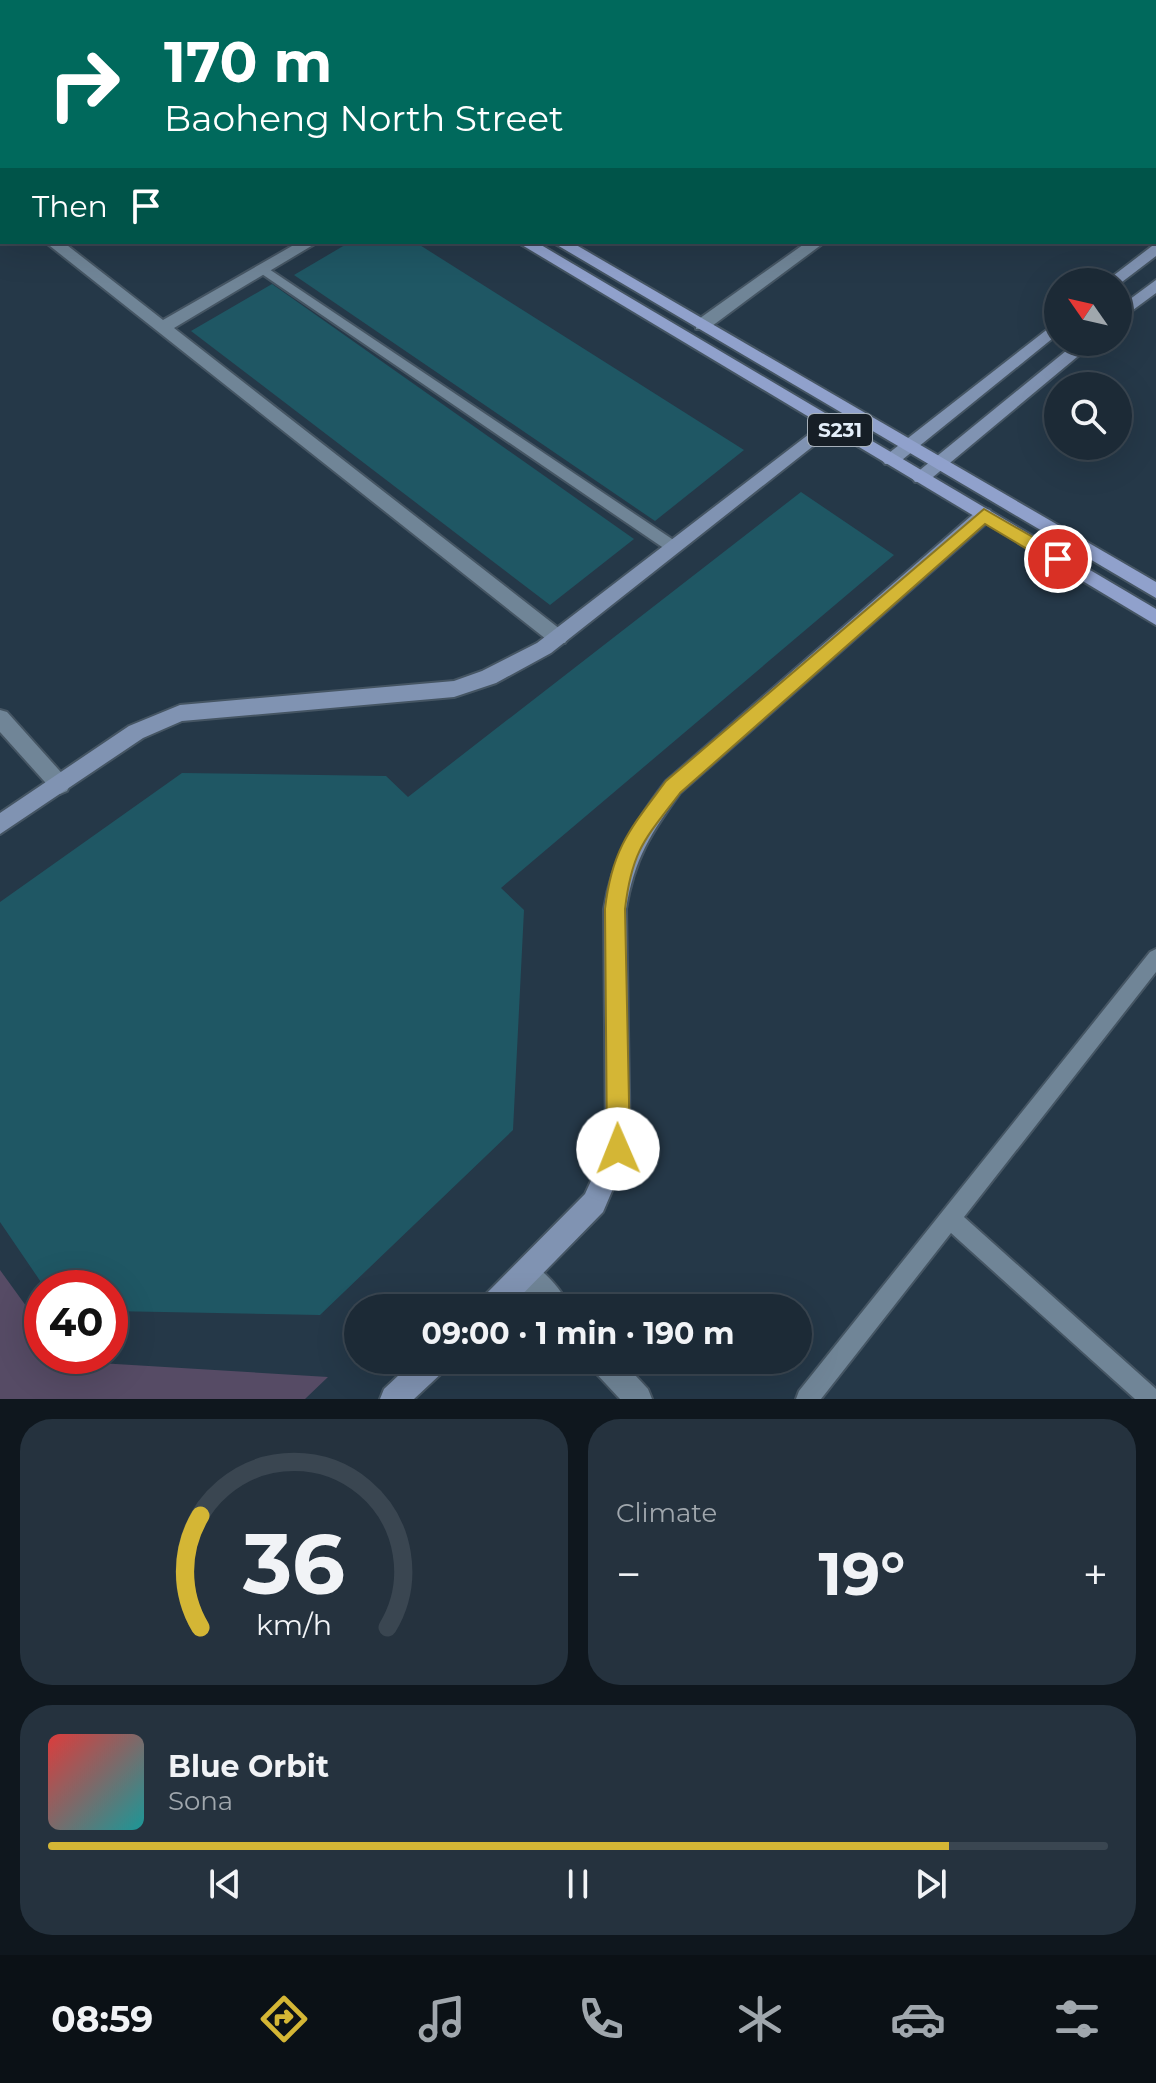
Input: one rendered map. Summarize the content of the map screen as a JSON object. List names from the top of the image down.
{
  "streets": {
    "main road": ["S231"]
  },
  "north": "top left",
  "page": {
    "turn": ["170 m", "Baoheng North Street"],
    "then": "Then",
    "limit": "40",
    "trip": "09:00 · 1 min · 190 m",
    "tile": "Climate",
    "heat": ["−", "19°", "+"],
    "song": ["Blue Orbit", "Sona"],
    "tabs": "08:59",
    "gauge": ["36", "km/h"]
  }
}
